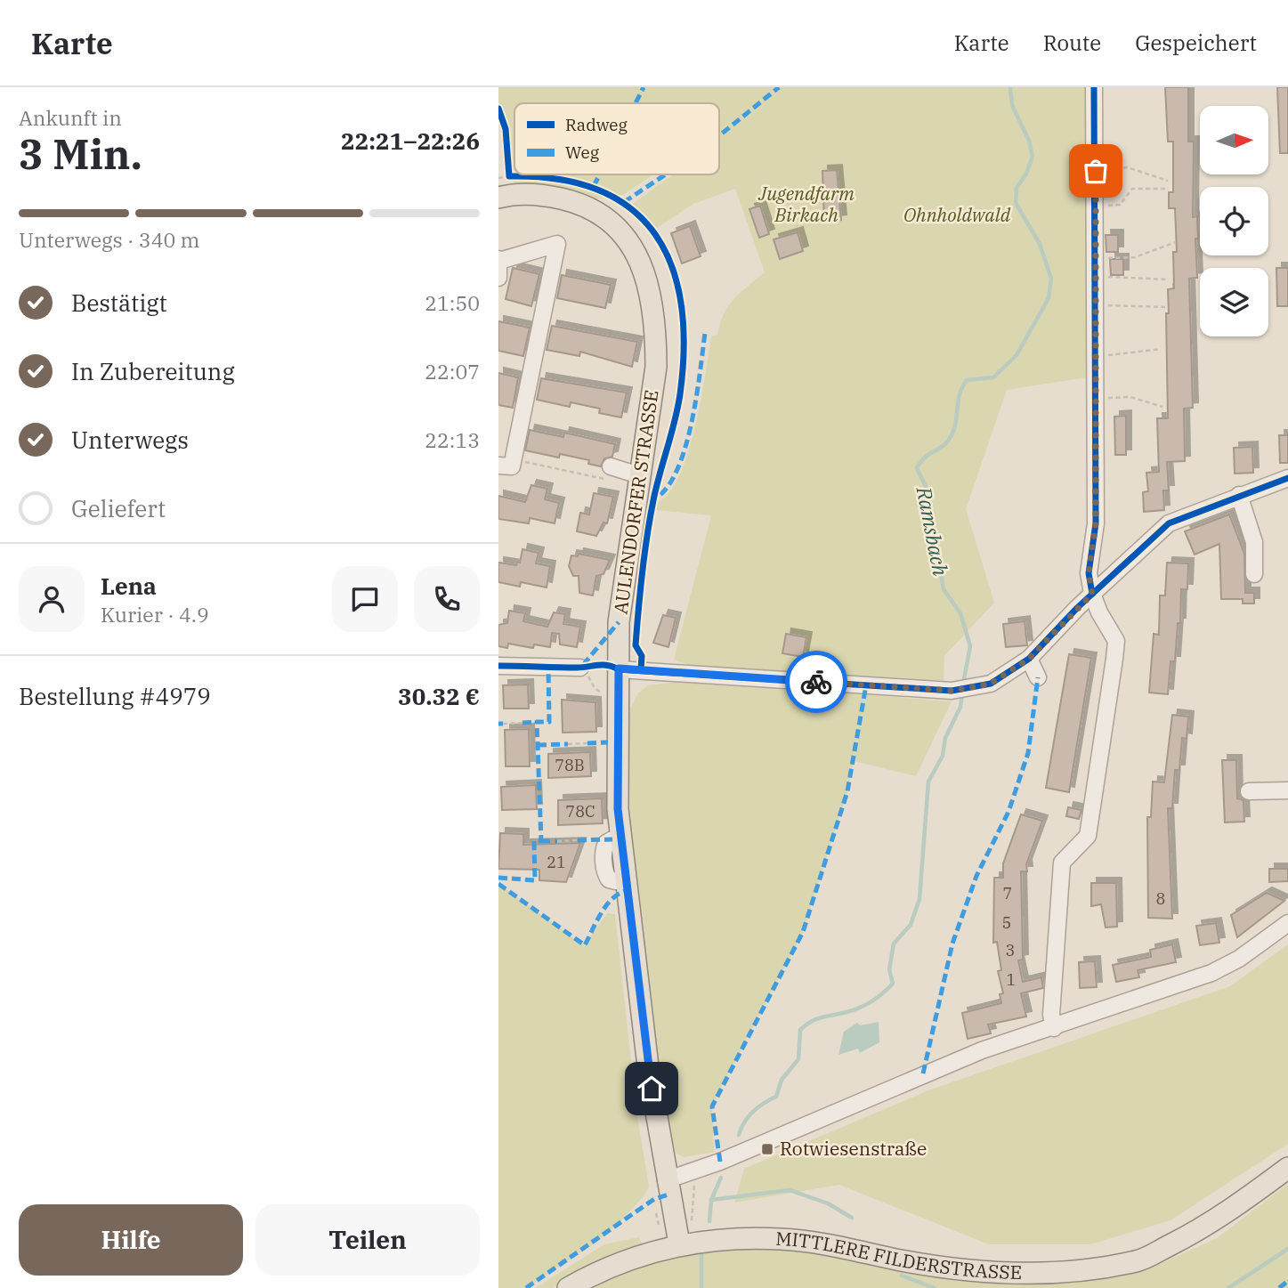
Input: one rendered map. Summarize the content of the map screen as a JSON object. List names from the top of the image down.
{
  "streets": {
    "main road": ["AULENDORFER STRASSE", "MITTLERE FILDERSTRASSE"]
  },
  "crossings": [
    ["AULENDORFER STRASSE", "MITTLERE FILDERSTRASSE"]
  ],
  "water": ["Ramsbach"],
  "parks": ["Jugendfarm Birkach", "Ohnholdwald"],
  "places": {
    "transit": ["Rotwiesenstraße"]
  },
  "house_numbers": [
    "78B",
    "78C",
    "21",
    "7",
    "8",
    "5",
    "3",
    "1"
  ],
  "legend": ["Radweg", "Weg"],
  "north": "right",
  "page": {
    "header": "Karte",
    "nav": ["Karte", "Route", "Gespeichert"],
    "heading": ["3 Min.", "Ankunft in", "22:21–22:26"],
    "panel": [
      "Lena",
      "Kurier · 4.9",
      "Bestellung #4979",
      "30.32 €"
    ],
    "bar": "Unterwegs · 340 m",
    "list": [
      ["Bestätigt", "21:50"],
      ["In Zubereitung", "22:07"],
      ["Unterwegs", "22:13"],
      "Geliefert"
    ],
    "buttons": ["Hilfe", "Teilen"]
  }
}
